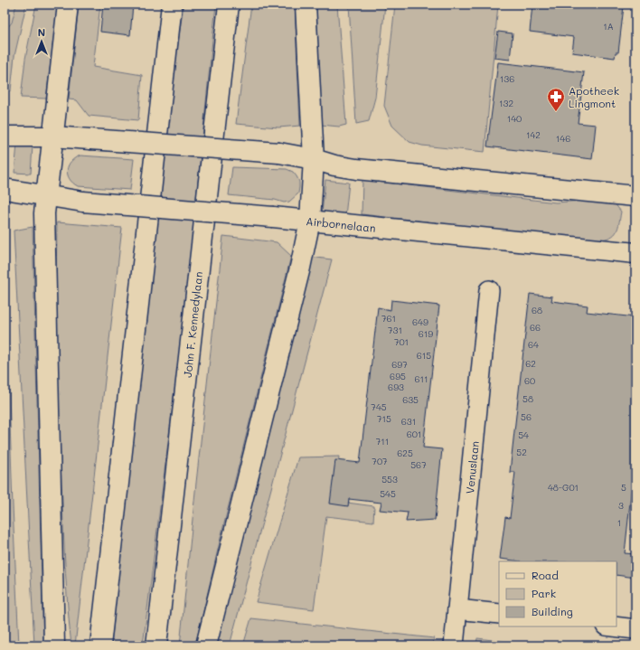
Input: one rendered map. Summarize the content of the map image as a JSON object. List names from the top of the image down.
{
  "streets": {
    "main road": ["Airbornelaan", "John F. Kennedylaan"],
    "street": ["Venuslaan"]
  },
  "places": {
    "pharmacy": ["Apotheek Lingmont"]
  },
  "house_numbers": [
    "1A",
    "136",
    "132",
    "140",
    "142",
    "146",
    "68",
    "761",
    "649",
    "66",
    "731",
    "619",
    "701",
    "64",
    "615",
    "62",
    "697",
    "695",
    "611",
    "60",
    "693",
    "58",
    "635",
    "745",
    "56",
    "715",
    "631",
    "601",
    "54",
    "711",
    "52",
    "625",
    "707",
    "567",
    "553",
    "48-G01",
    "5",
    "545",
    "3",
    "1"
  ],
  "legend": ["Road", "Park", "Building"],
  "north": "top"
}
